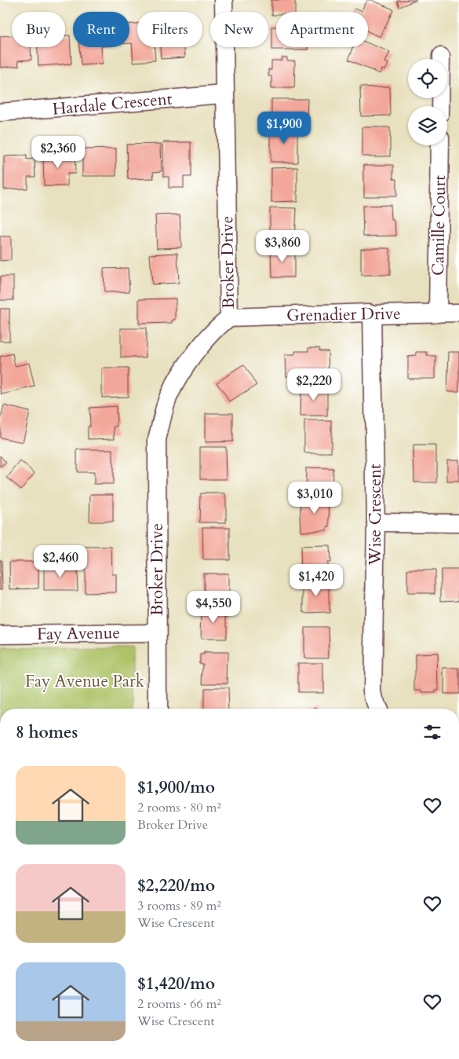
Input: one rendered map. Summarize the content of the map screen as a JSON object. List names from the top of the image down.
{
  "streets": {
    "street": [
      "Hardale Crescent",
      "Camille Court",
      "Broker Drive",
      "Grenadier Drive",
      "Wise Crescent",
      "Fay Avenue"
    ]
  },
  "crossings": [
    ["Hardale Crescent", "Broker Drive"],
    ["Camille Court", "Grenadier Drive"],
    ["Broker Drive", "Grenadier Drive"],
    ["Broker Drive", "Fay Avenue"],
    ["Grenadier Drive", "Wise Crescent"]
  ],
  "parks": ["Fay Avenue Park"],
  "page": {
    "chip": [
      "Buy",
      "Rent",
      "Filters",
      "New",
      "Apartment"
    ],
    "price": [
      "$1,900",
      "$2,360",
      "$3,860",
      "$2,220",
      "$3,010",
      "$2,460",
      "$1,420",
      "$4,550"
    ],
    "heading": "8 homes",
    "list": [
      {
        "name": "$1,900/mo",
        "note": "2 rooms · 80 m² · Broker Drive"
      },
      {
        "name": "$2,220/mo",
        "note": "3 rooms · 89 m² · Wise Crescent"
      },
      {
        "name": "$1,420/mo",
        "note": "2 rooms · 66 m² · Wise Crescent"
      }
    ]
  }
}
